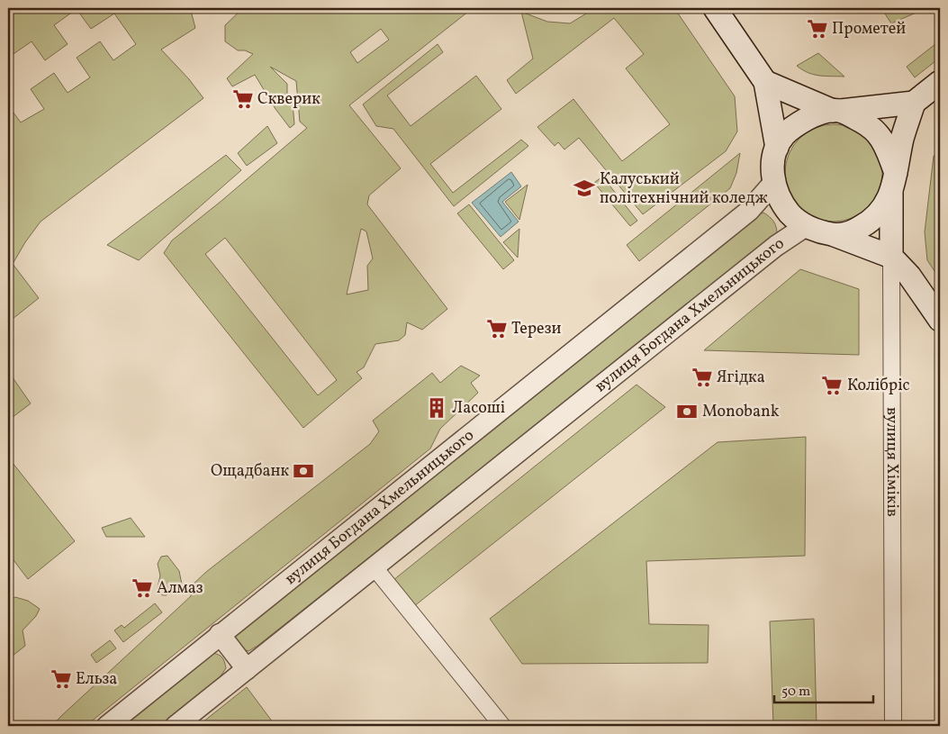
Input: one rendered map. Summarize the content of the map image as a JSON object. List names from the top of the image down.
{
  "streets": {
    "street": ["вулиця Богдана Хмельницького", "вулиця Хіміків"]
  },
  "places": {
    "supermarket": [
      "Прометей",
      "Скверик",
      "Терези",
      "Ягідка",
      "Колібріс",
      "Алмаз",
      "Ельза"
    ],
    "school or university": ["Калуський політехнічний коледж"],
    "building": ["Ласоші"],
    "bank": ["Monobank", "Ощадбанк"]
  },
  "scale_bar": "50 m"
}
